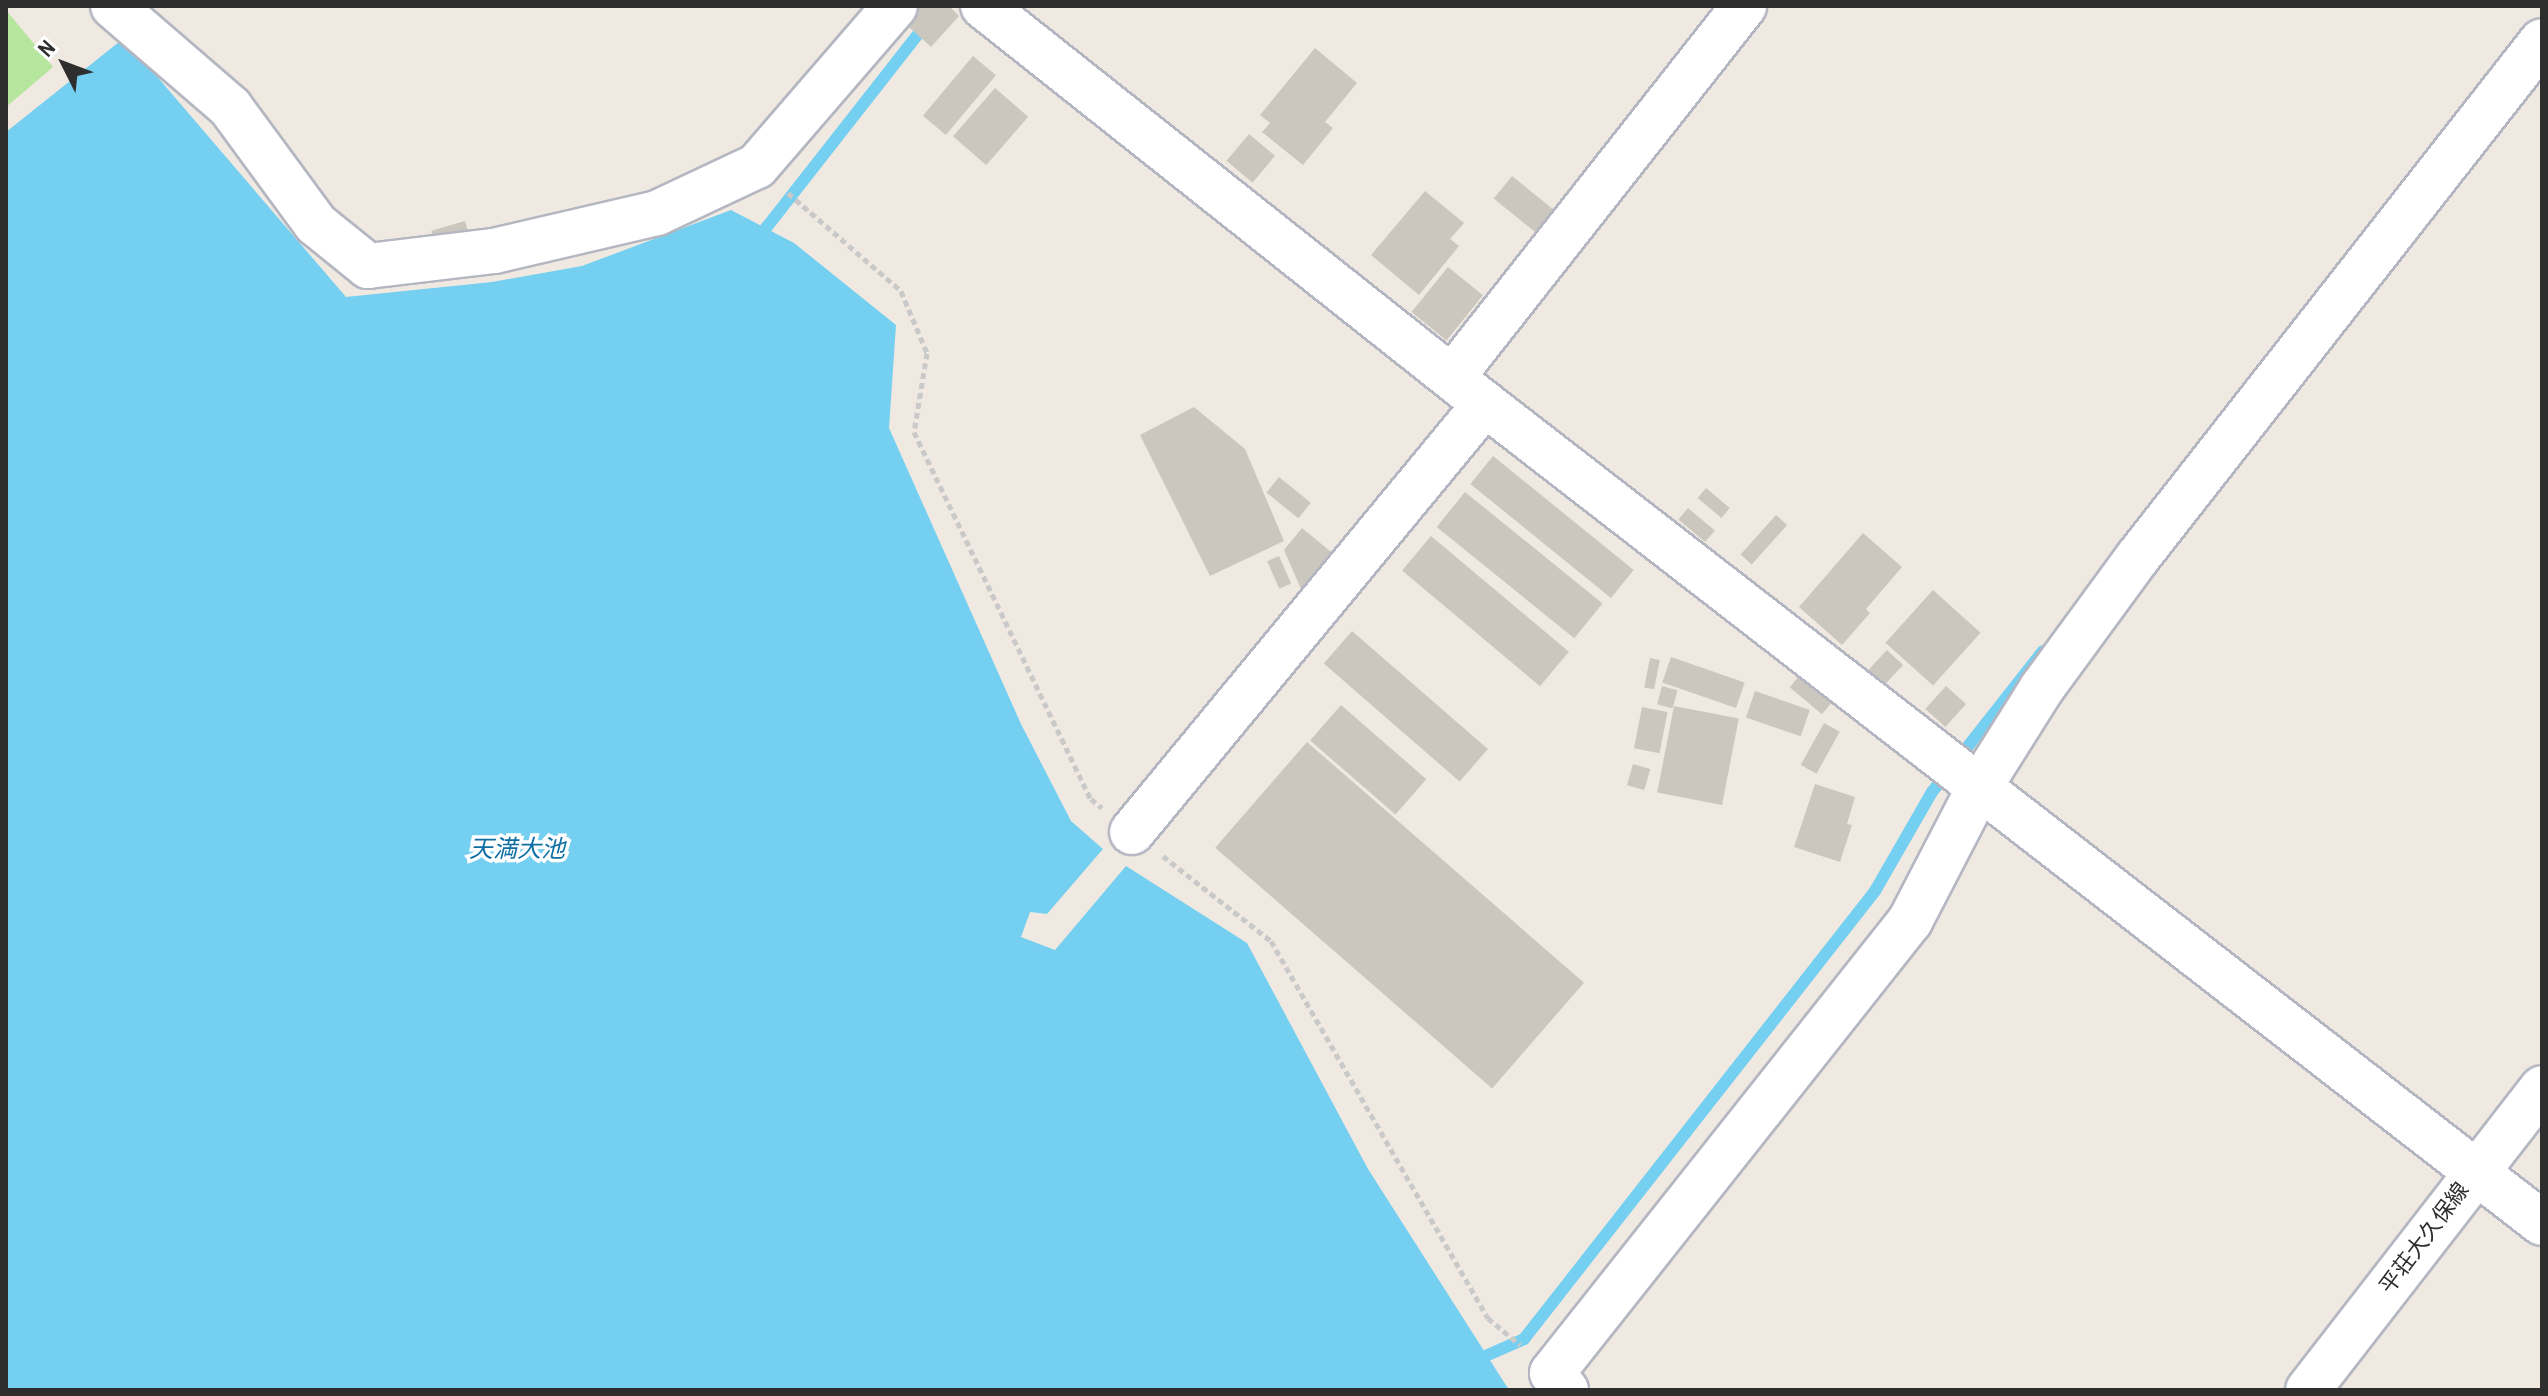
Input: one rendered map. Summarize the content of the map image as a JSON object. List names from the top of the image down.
{
  "streets": {
    "street": ["平荘大久保線"]
  },
  "water": ["天満大池"],
  "north": "top left"
}
